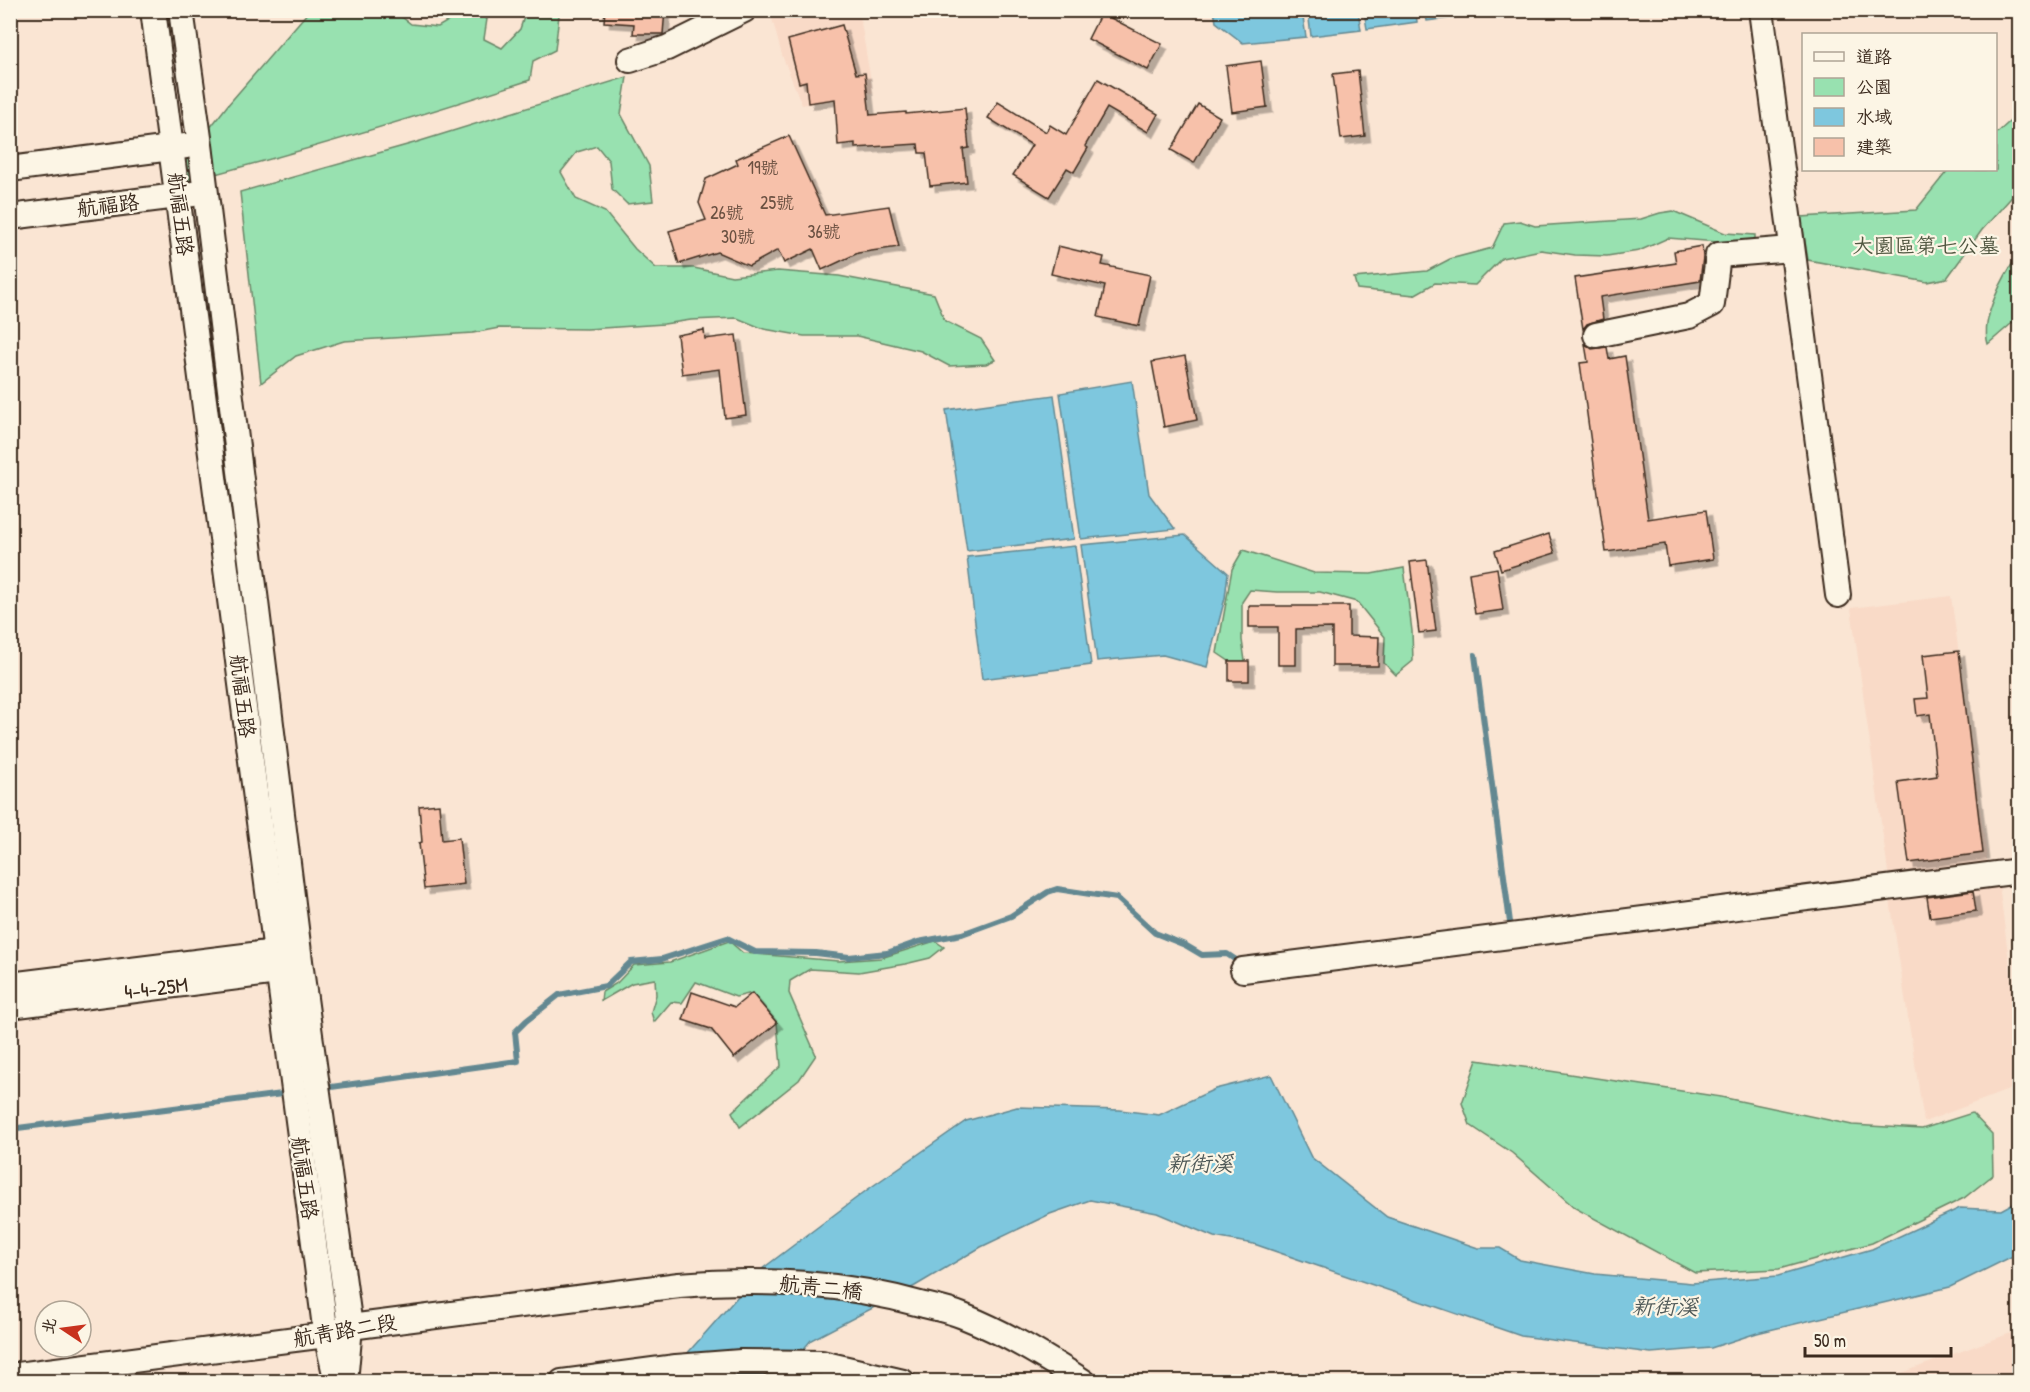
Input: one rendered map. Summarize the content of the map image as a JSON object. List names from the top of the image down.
{
  "streets": {
    "street": [
      "航福路",
      "航福五路",
      "4-4-25M",
      "航青二橋",
      "航青路二段"
    ]
  },
  "crossings": [
    ["航福路", "航福五路"],
    ["航福五路", "4-4-25M"],
    ["航福五路", "航青路二段"],
    ["航青二橋", "航青路二段"]
  ],
  "water": ["新街溪"],
  "parks": ["大園區第七公墓"],
  "house_numbers": [
    "19號",
    "25號",
    "26號",
    "36號",
    "30號"
  ],
  "legend": [
    "道路",
    "公園",
    "水域",
    "建築"
  ],
  "scale_bar": "50 m",
  "north": "left"
}
